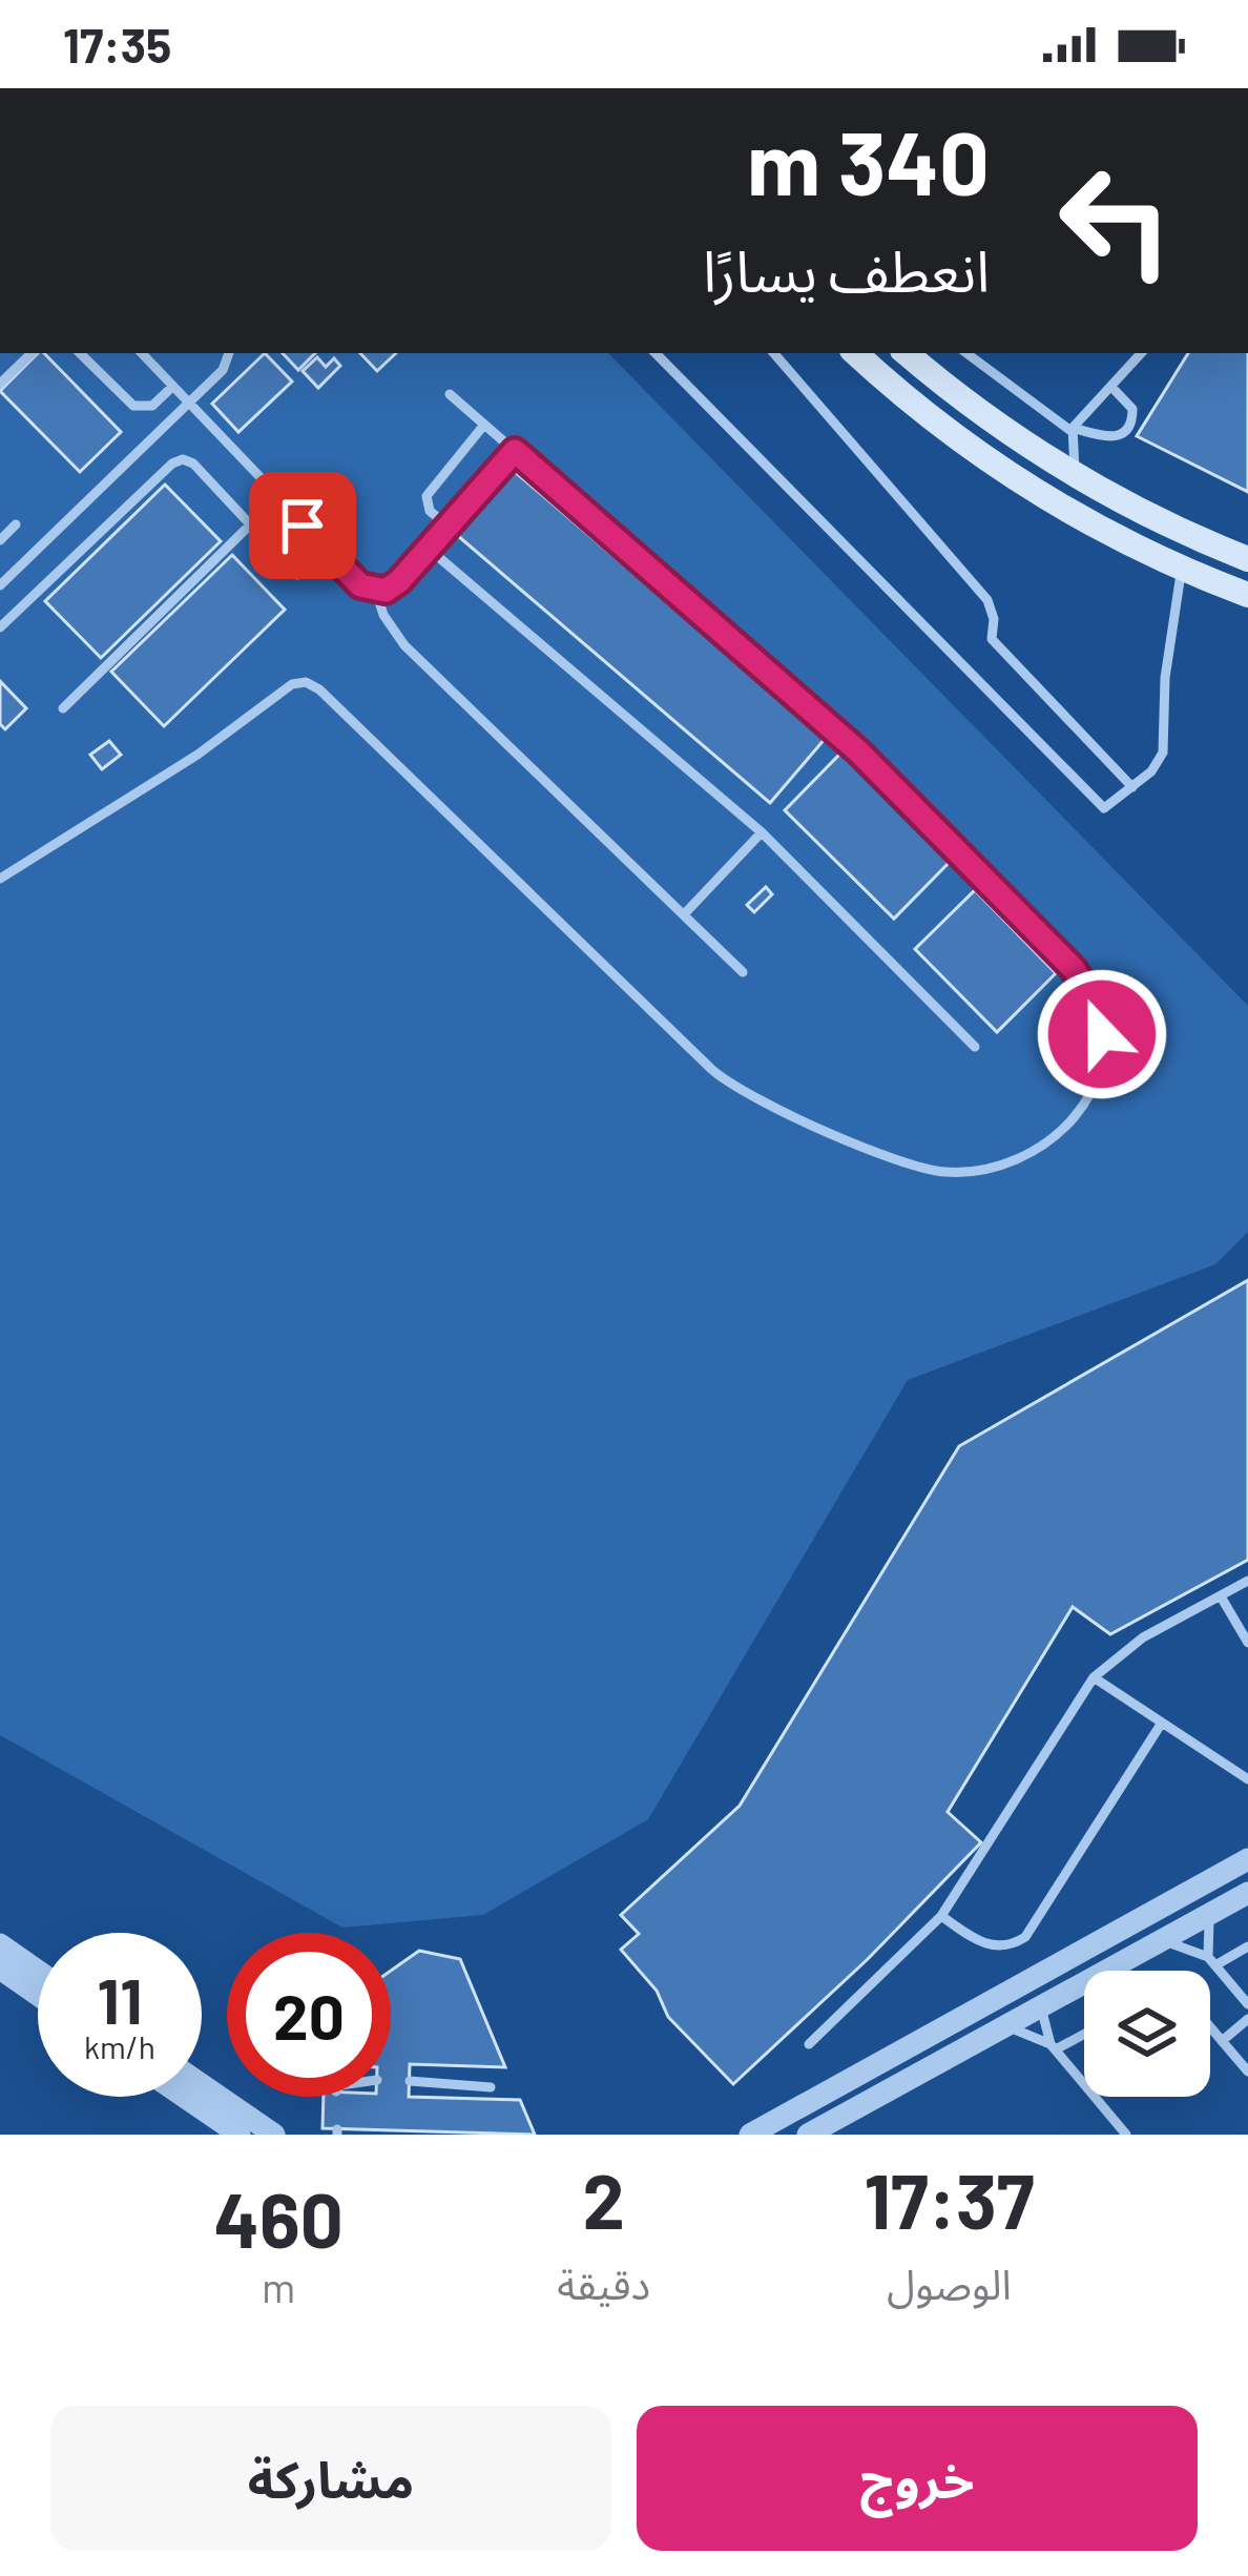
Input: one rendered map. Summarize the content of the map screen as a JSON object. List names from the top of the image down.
{
  "page": {
    "status": "17:35",
    "turn": ["340 m", "انعطف يسارًا"],
    "speed": "11 km/h",
    "limit": "20",
    "eta": [
      "17:37",
      "الوصول",
      "2",
      "دقيقة",
      "460",
      "m"
    ],
    "buttons": ["خروج", "مشاركة"]
  }
}
